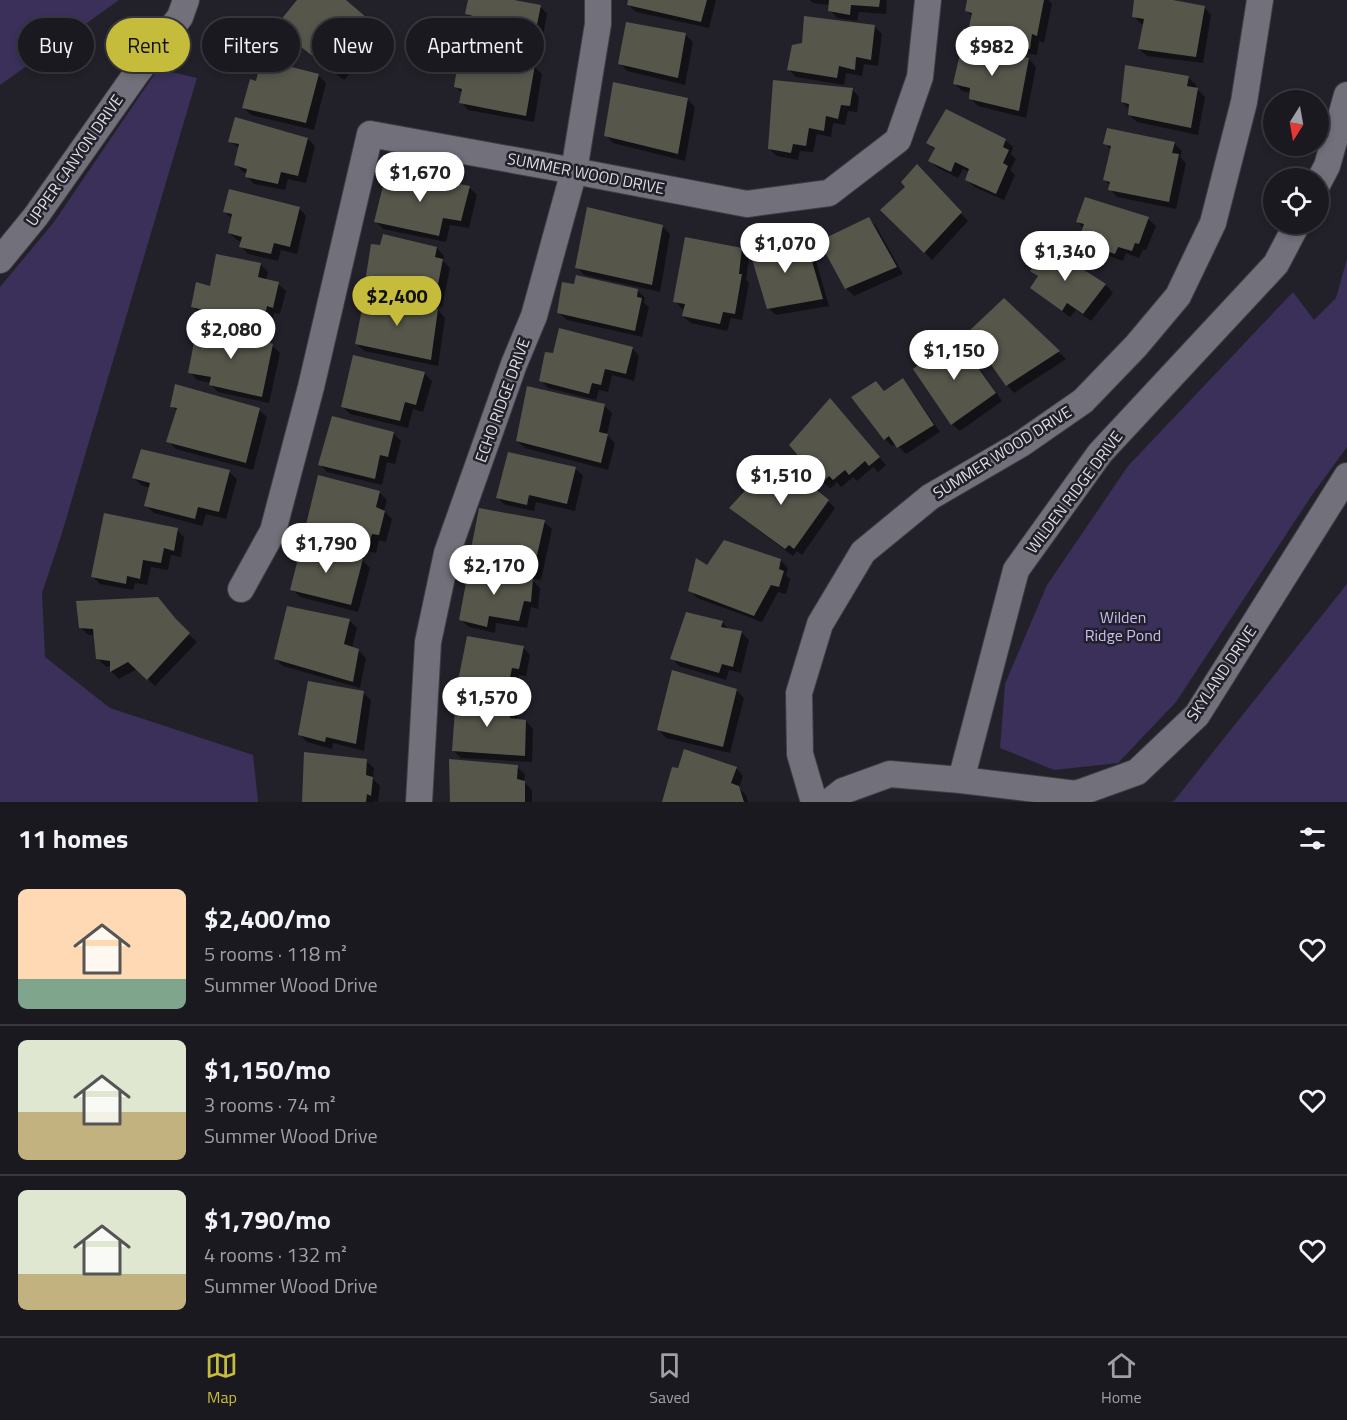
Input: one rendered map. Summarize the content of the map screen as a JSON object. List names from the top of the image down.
{
  "streets": {
    "street": [
      "UPPER CANYON DRIVE",
      "SUMMER WOOD DRIVE",
      "ECHO RIDGE DRIVE",
      "WILDEN RIDGE DRIVE",
      "SKYLAND DRIVE"
    ]
  },
  "crossings": [
    ["SUMMER WOOD DRIVE", "ECHO RIDGE DRIVE"],
    ["WILDEN RIDGE DRIVE", "SKYLAND DRIVE"]
  ],
  "parks": ["Wilden Ridge Pond"],
  "north": "bottom",
  "page": {
    "chip": [
      "Buy",
      "Rent",
      "Filters",
      "New",
      "Apartment"
    ],
    "price": [
      "$982",
      "$1,670",
      "$1,070",
      "$1,340",
      "$2,400",
      "$2,080",
      "$1,150",
      "$1,510",
      "$1,790",
      "$2,170",
      "$1,570"
    ],
    "heading": "11 homes",
    "list": [
      {
        "name": "$2,400/mo",
        "note": "5 rooms · 118 m² · Summer Wood Drive"
      },
      {
        "name": "$1,150/mo",
        "note": "3 rooms · 74 m² · Summer Wood Drive"
      },
      {
        "name": "$1,790/mo",
        "note": "4 rooms · 132 m² · Summer Wood Drive"
      }
    ],
    "tabs": ["Map", "Saved", "Home"]
  }
}
